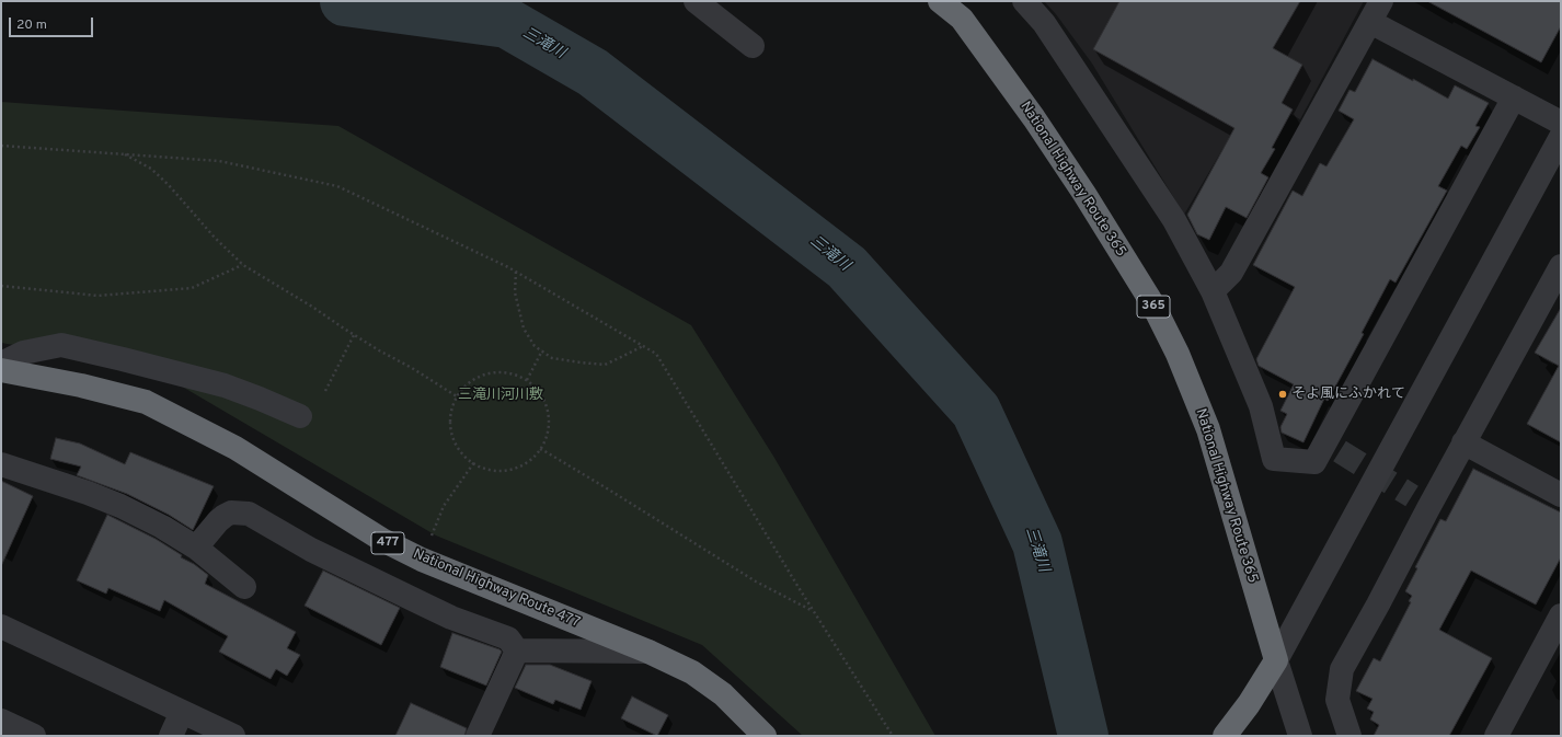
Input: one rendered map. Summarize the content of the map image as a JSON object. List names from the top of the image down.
{
  "streets": {
    "highway": [
      "National Highway Route 365",
      "365",
      "477",
      "National Highway Route 477"
    ]
  },
  "water": ["三滝川"],
  "parks": ["三滝川河川敷"],
  "places": ["そよ風にふかれて"],
  "scale_bar": "20 m"
}
